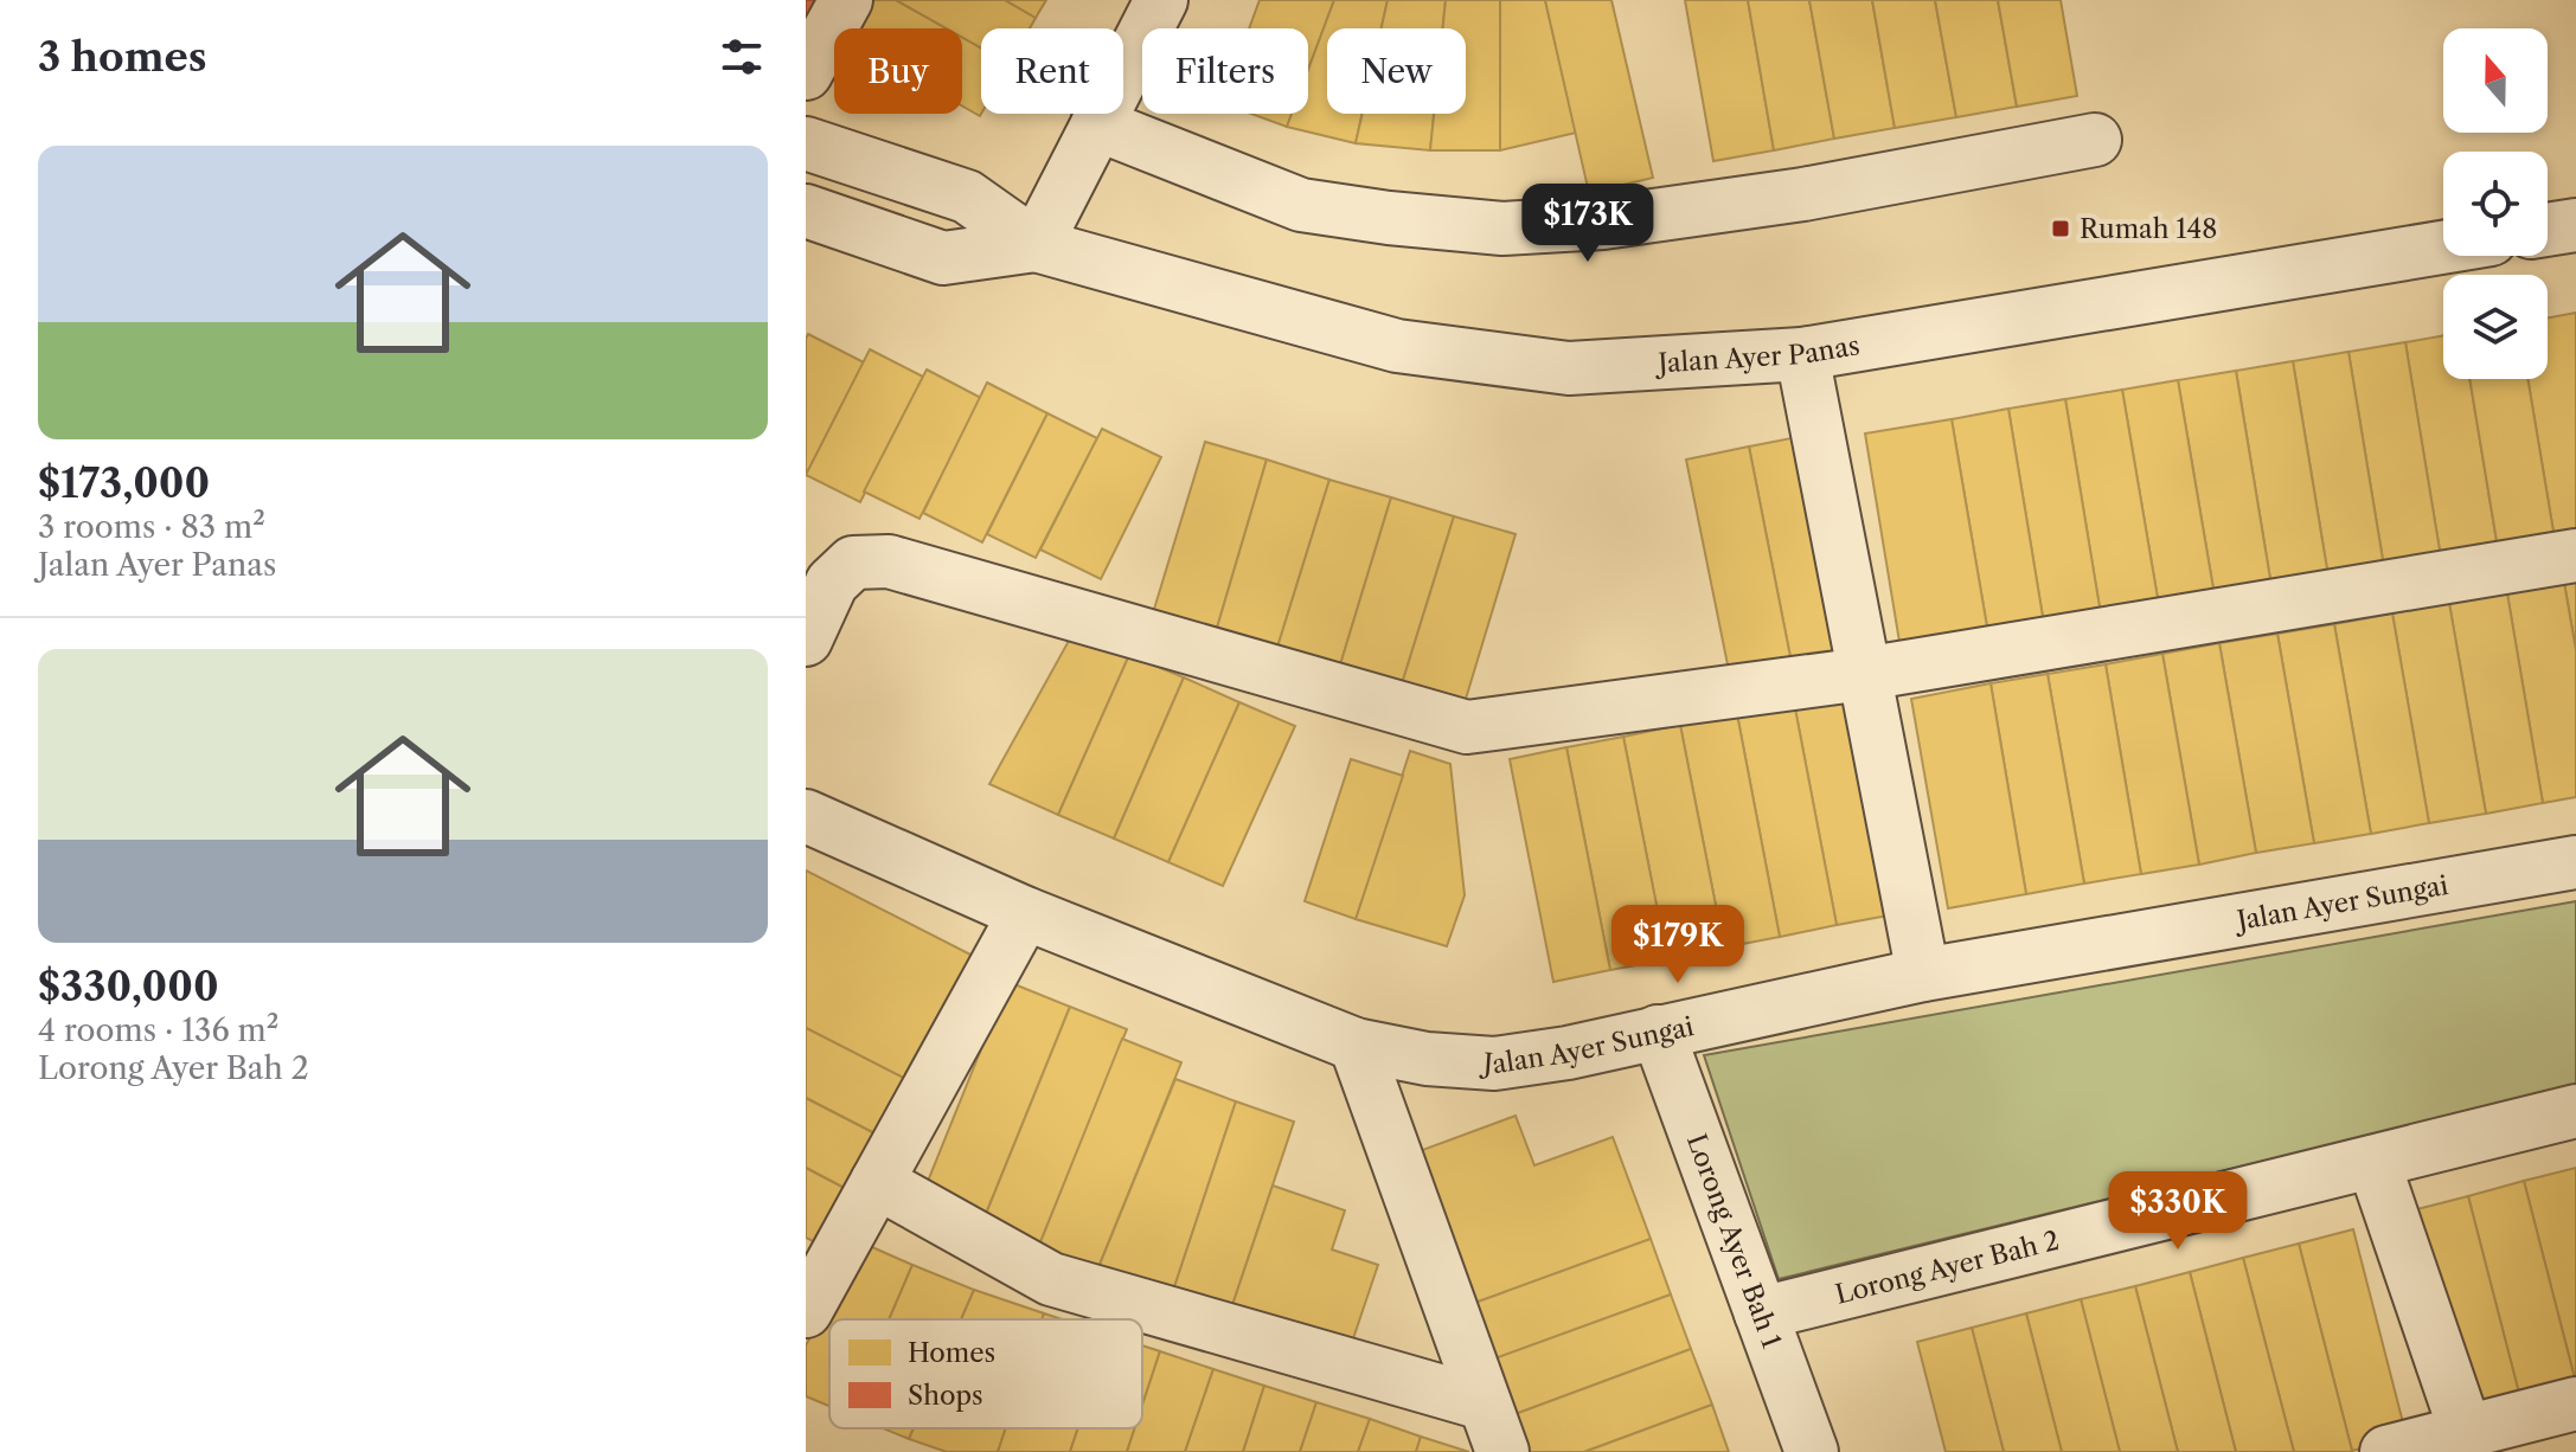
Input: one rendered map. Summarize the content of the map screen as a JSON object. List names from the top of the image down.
{
  "streets": {
    "street": [
      "Jalan Ayer Panas",
      "Jalan Ayer Sungai",
      "Lorong Ayer Bah 1",
      "Lorong Ayer Bah 2"
    ]
  },
  "crossings": [
    ["Jalan Ayer Sungai", "Lorong Ayer Bah 1"],
    ["Lorong Ayer Bah 1", "Lorong Ayer Bah 2"]
  ],
  "places": {
    "transit": ["Rumah 148"]
  },
  "legend": ["Homes", "Shops"],
  "north": "top",
  "page": {
    "heading": "3 homes",
    "chip": [
      "Buy",
      "Rent",
      "Filters",
      "New"
    ],
    "list": [
      {
        "name": "$173,000",
        "note": "3 rooms · 83 m² · Jalan Ayer Panas"
      },
      {
        "name": "$330,000",
        "note": "4 rooms · 136 m² · Lorong Ayer Bah 2"
      }
    ],
    "price": ["$173K", "$179K", "$330K"]
  }
}
